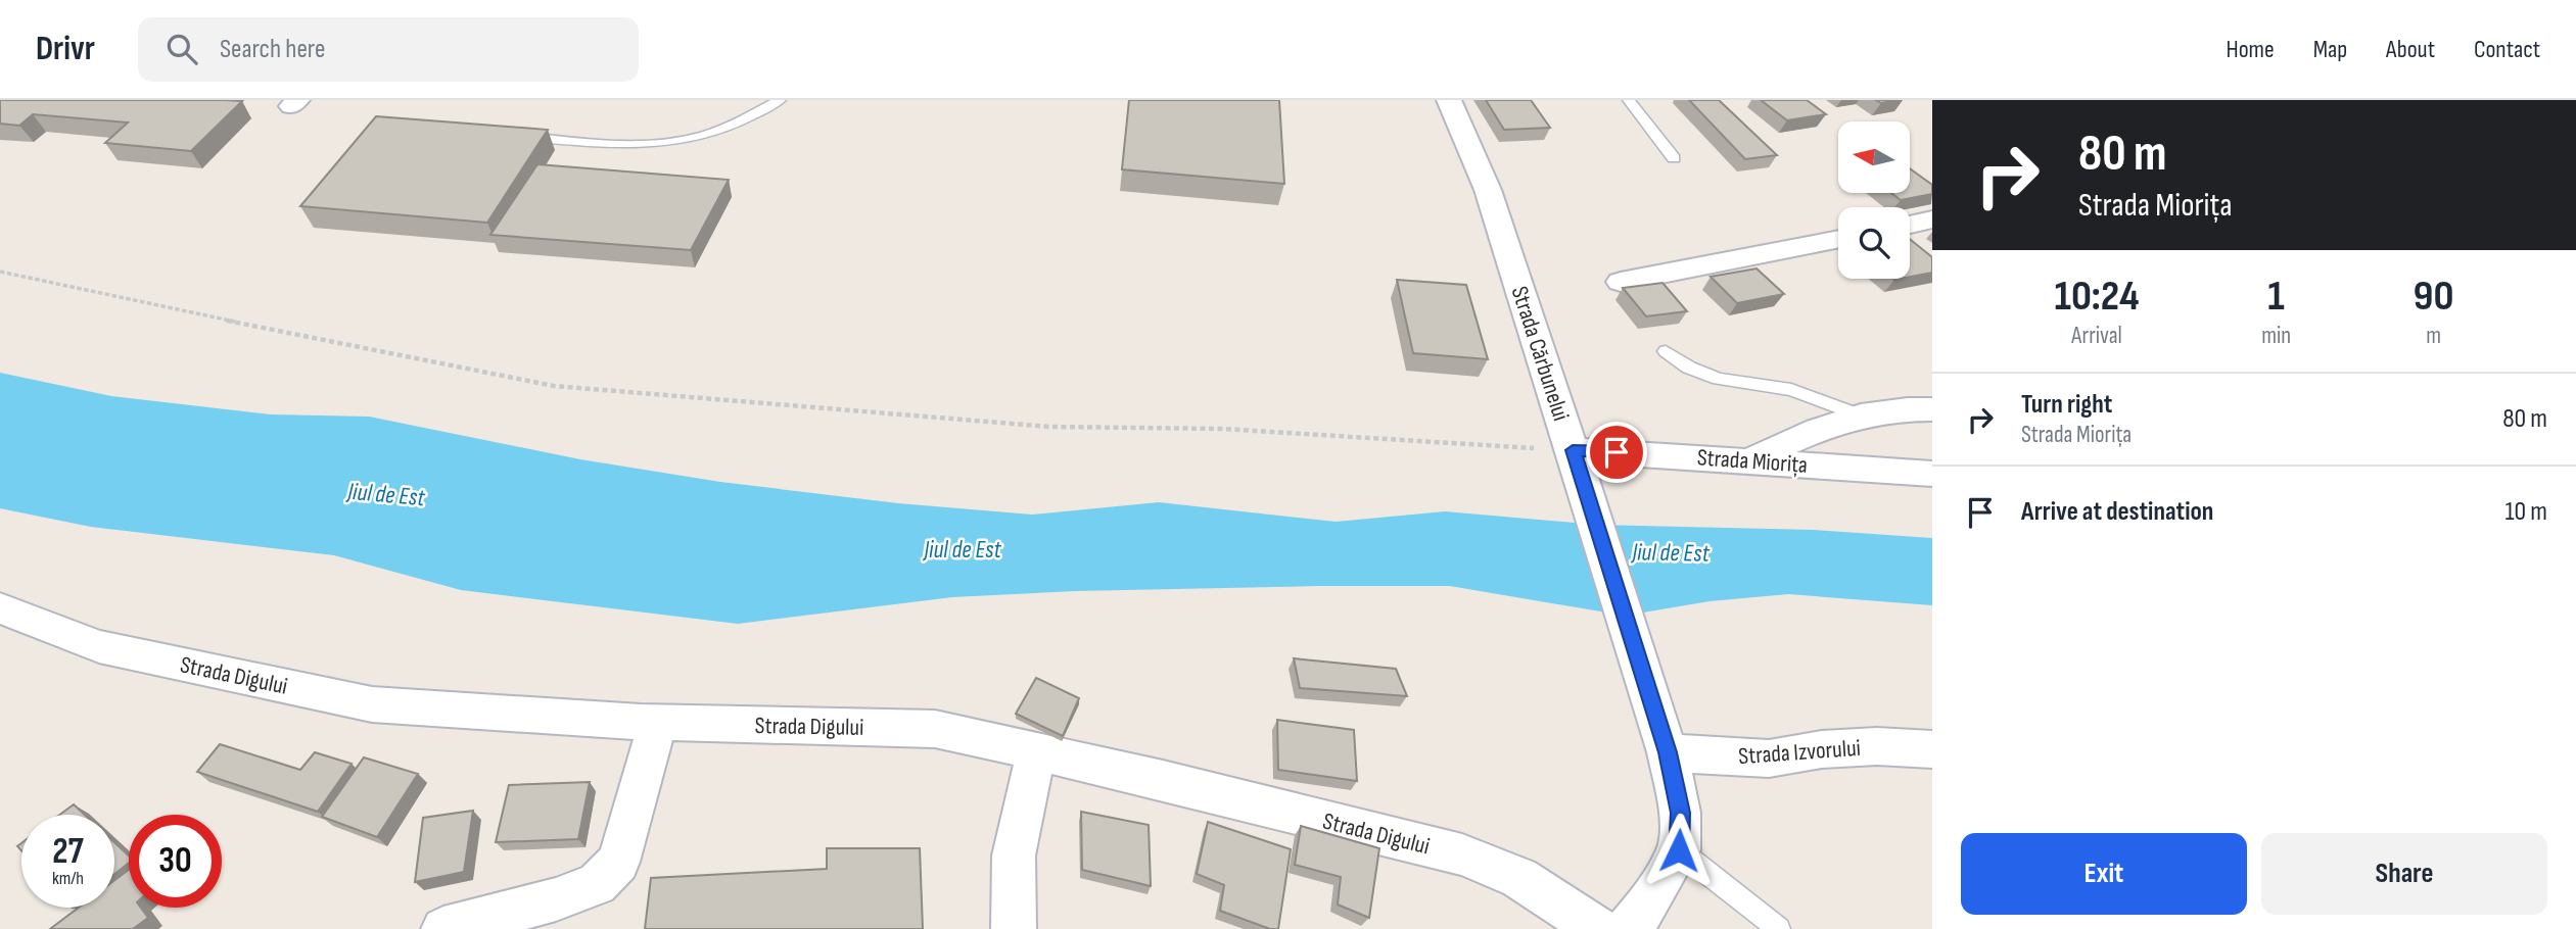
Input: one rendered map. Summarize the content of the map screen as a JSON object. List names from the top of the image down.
{
  "streets": {
    "street": [
      "Strada Cărbunelui",
      "Strada Miorița",
      "Strada Digului",
      "Strada Izvorului"
    ]
  },
  "crossings": [
    ["Strada Cărbunelui", "Strada Miorița"],
    ["Strada Cărbunelui", "Strada Izvorului"]
  ],
  "water": ["Jiul de Est"],
  "north": "left",
  "page": {
    "header": "Drivr",
    "search": "Search here",
    "nav": [
      "Home",
      "Map",
      "About",
      "Contact"
    ],
    "turn": ["80 m", "Strada Miorița"],
    "eta": [
      "10:24",
      "Arrival",
      "1",
      "min",
      "90",
      "m"
    ],
    "list": [
      {
        "name": "Turn right",
        "note": "Strada Miorița",
        "value": "80 m"
      },
      {
        "name": "Arrive at destination",
        "value": "10 m"
      }
    ],
    "speed": "27 km/h",
    "limit": "30",
    "buttons": ["Exit", "Share"]
  }
}
